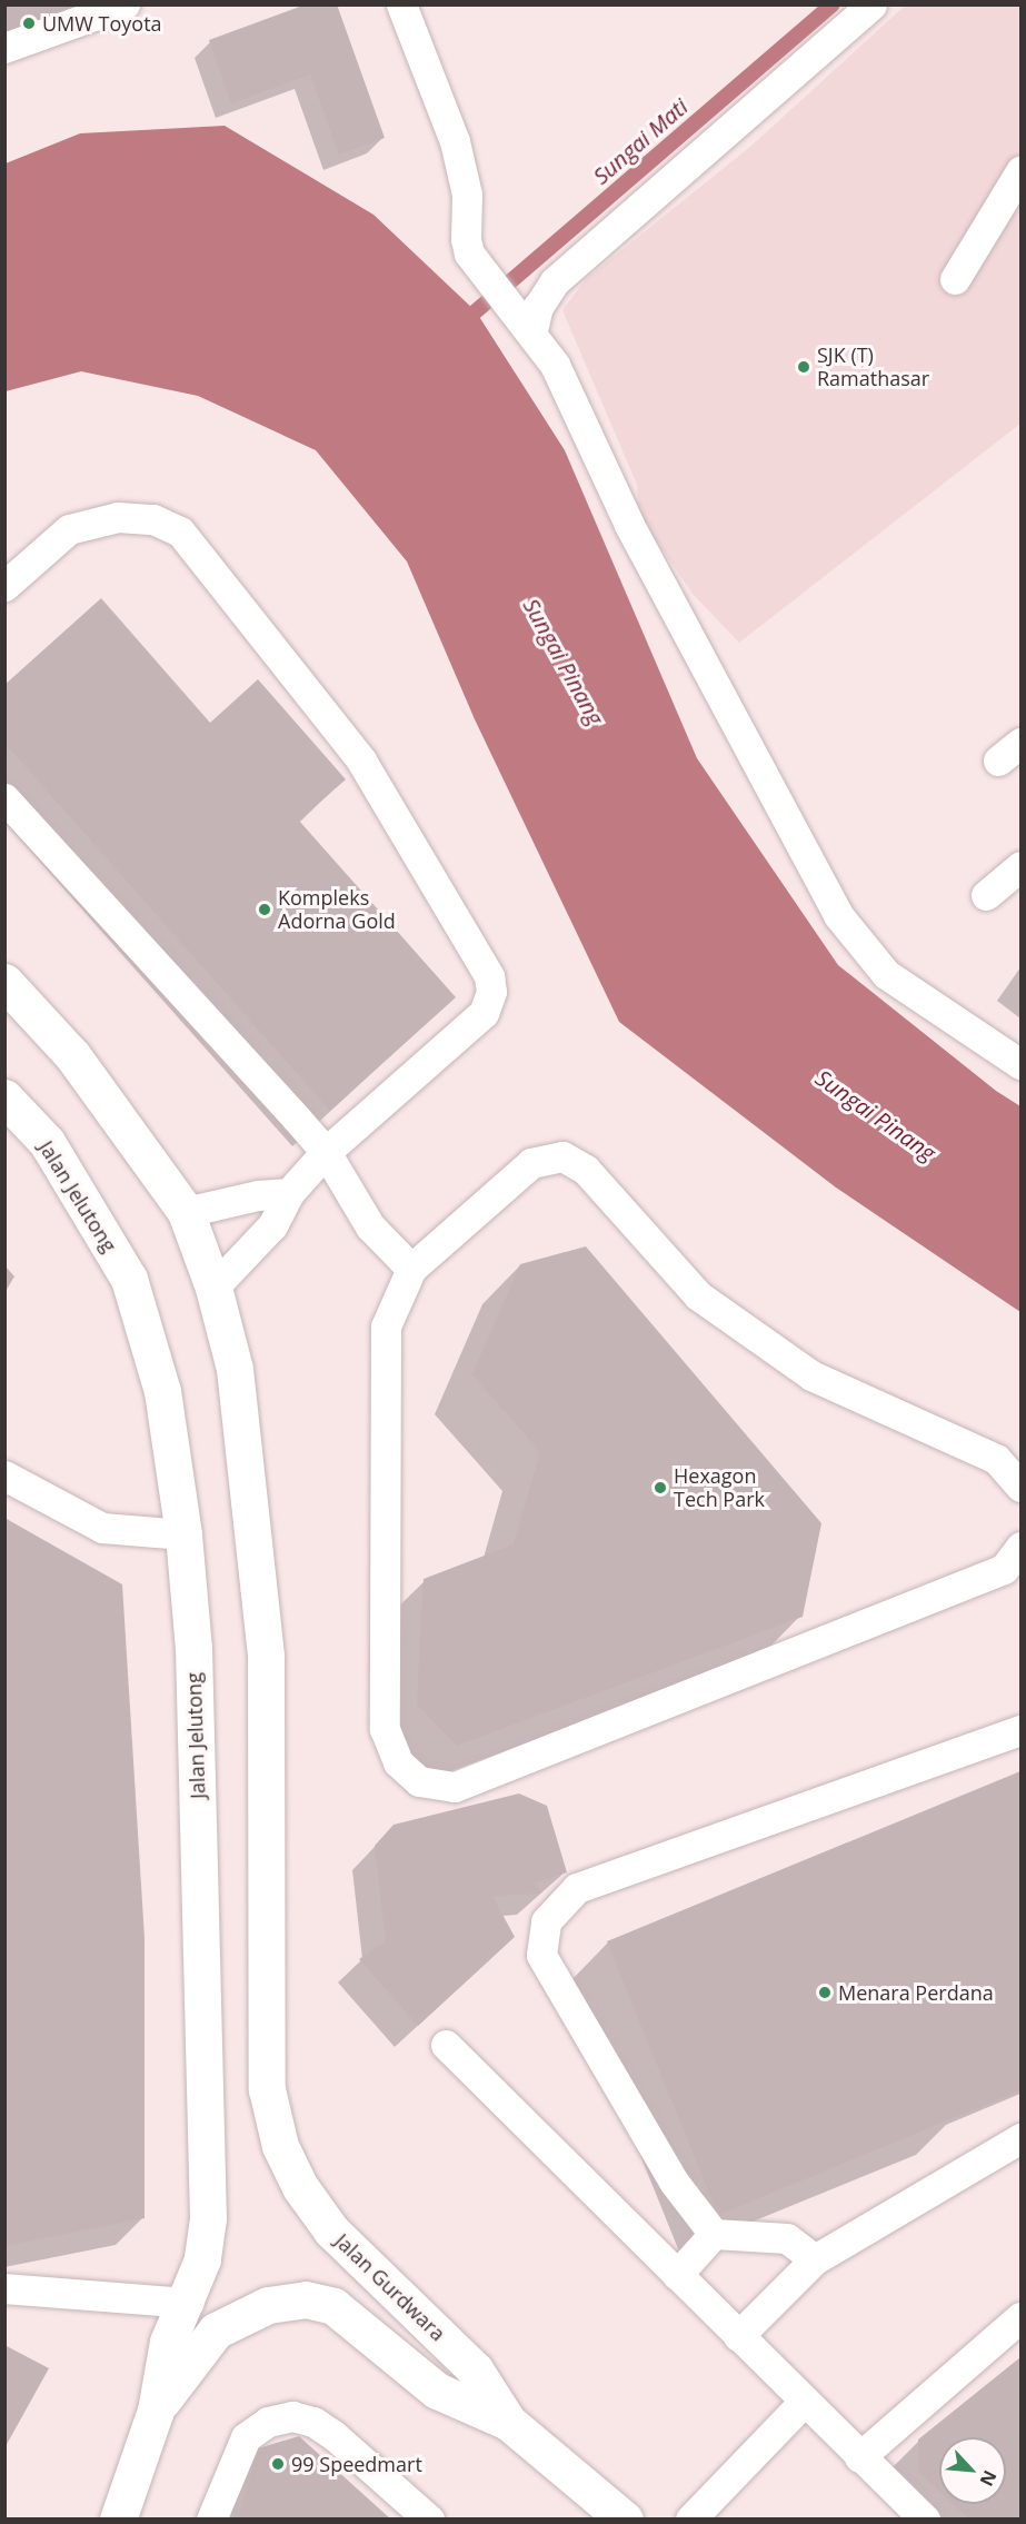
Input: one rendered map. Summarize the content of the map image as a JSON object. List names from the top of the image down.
{
  "streets": {
    "main road": ["Jalan Jelutong", "Jalan Gurdwara"]
  },
  "crossings": [
    ["Jalan Jelutong", "Jalan Gurdwara"]
  ],
  "water": ["Sungai Mati", "Sungai Pinang"],
  "places": [
    "UMW Toyota",
    "SJK (T) Ramathasar",
    "Kompleks Adorna Gold",
    "Hexagon Tech Park",
    "Menara Perdana",
    "99 Speedmart"
  ],
  "north": "bottom right"
}
